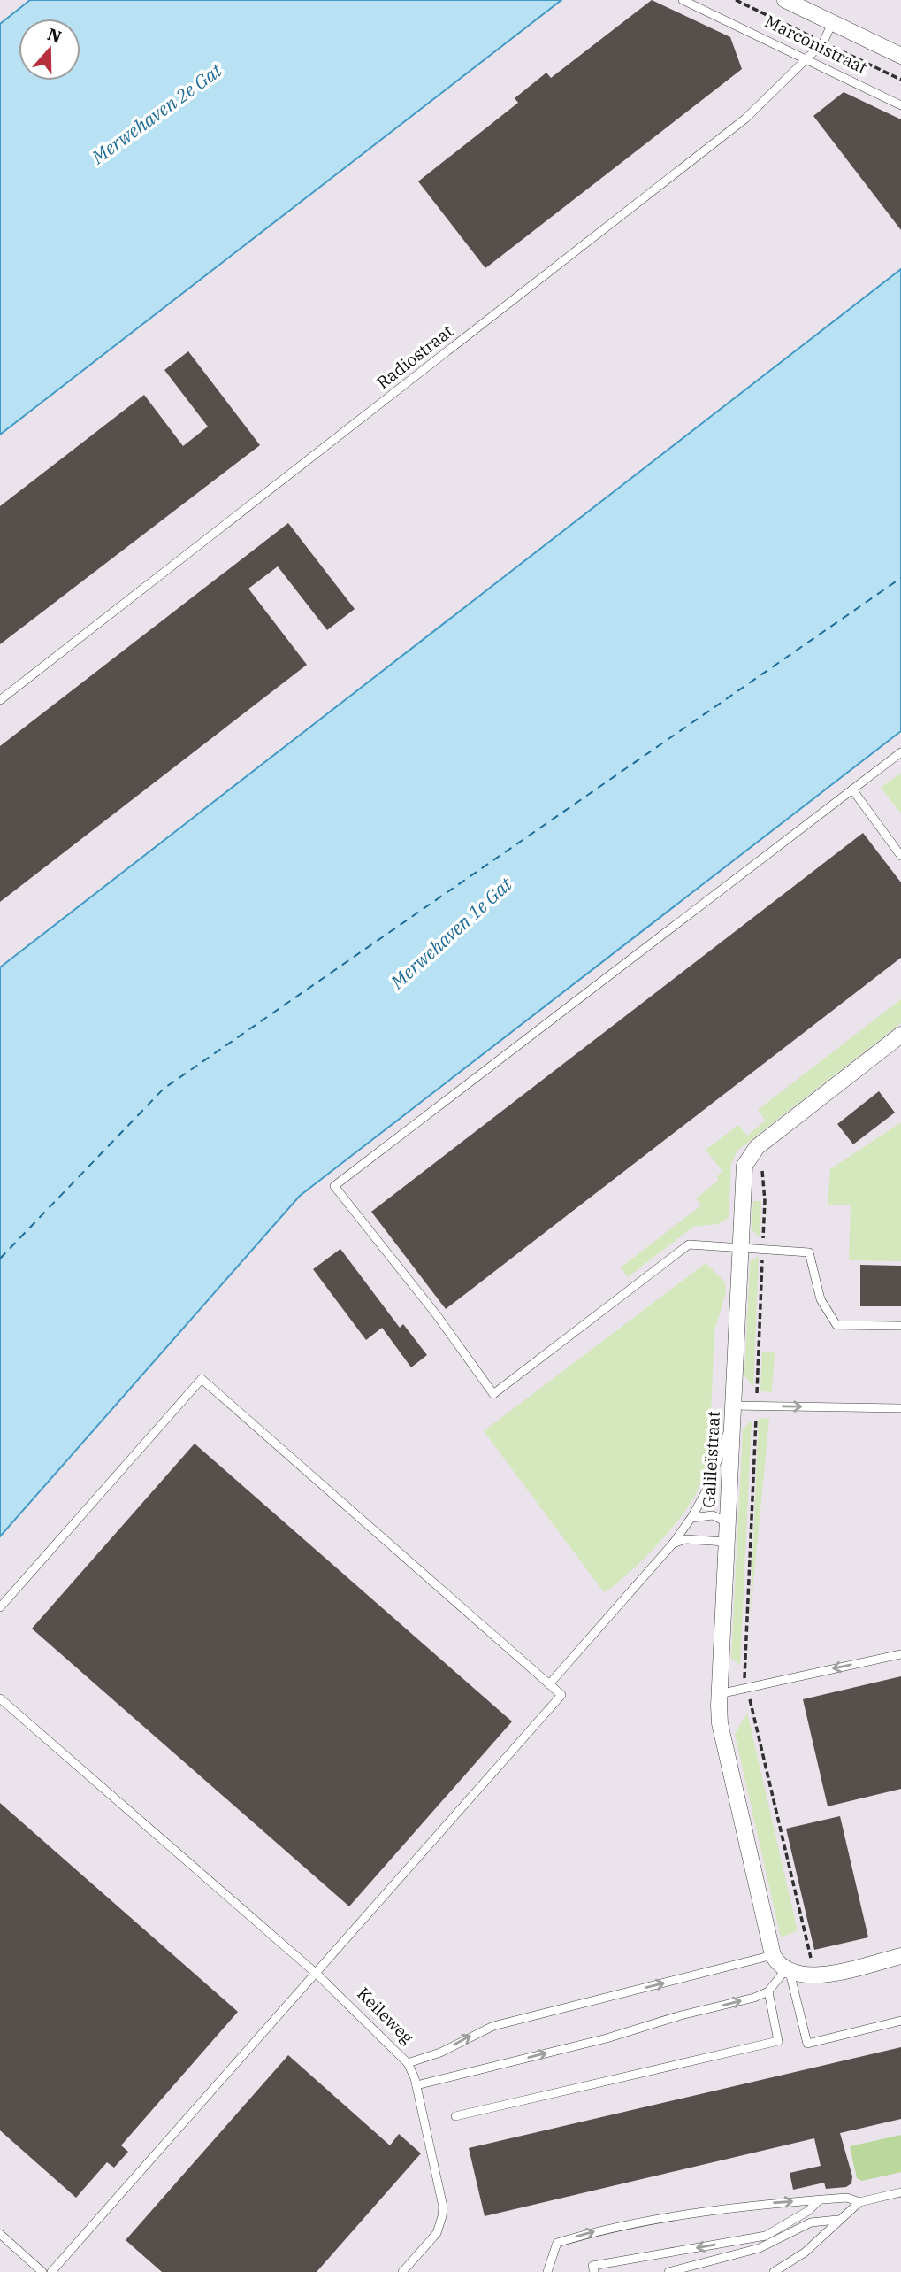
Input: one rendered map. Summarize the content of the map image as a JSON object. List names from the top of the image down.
{
  "streets": {
    "street": ["Marconistraat", "Galileïstraat"],
    "lane": ["Radiostraat", "Keileweg"]
  },
  "crossings": [
    ["Marconistraat", "Radiostraat"],
    ["Galileïstraat", "Keileweg"]
  ],
  "water": ["Merwehaven 2e Gat", "Merwehaven 1e Gat"],
  "north": "top"
}
